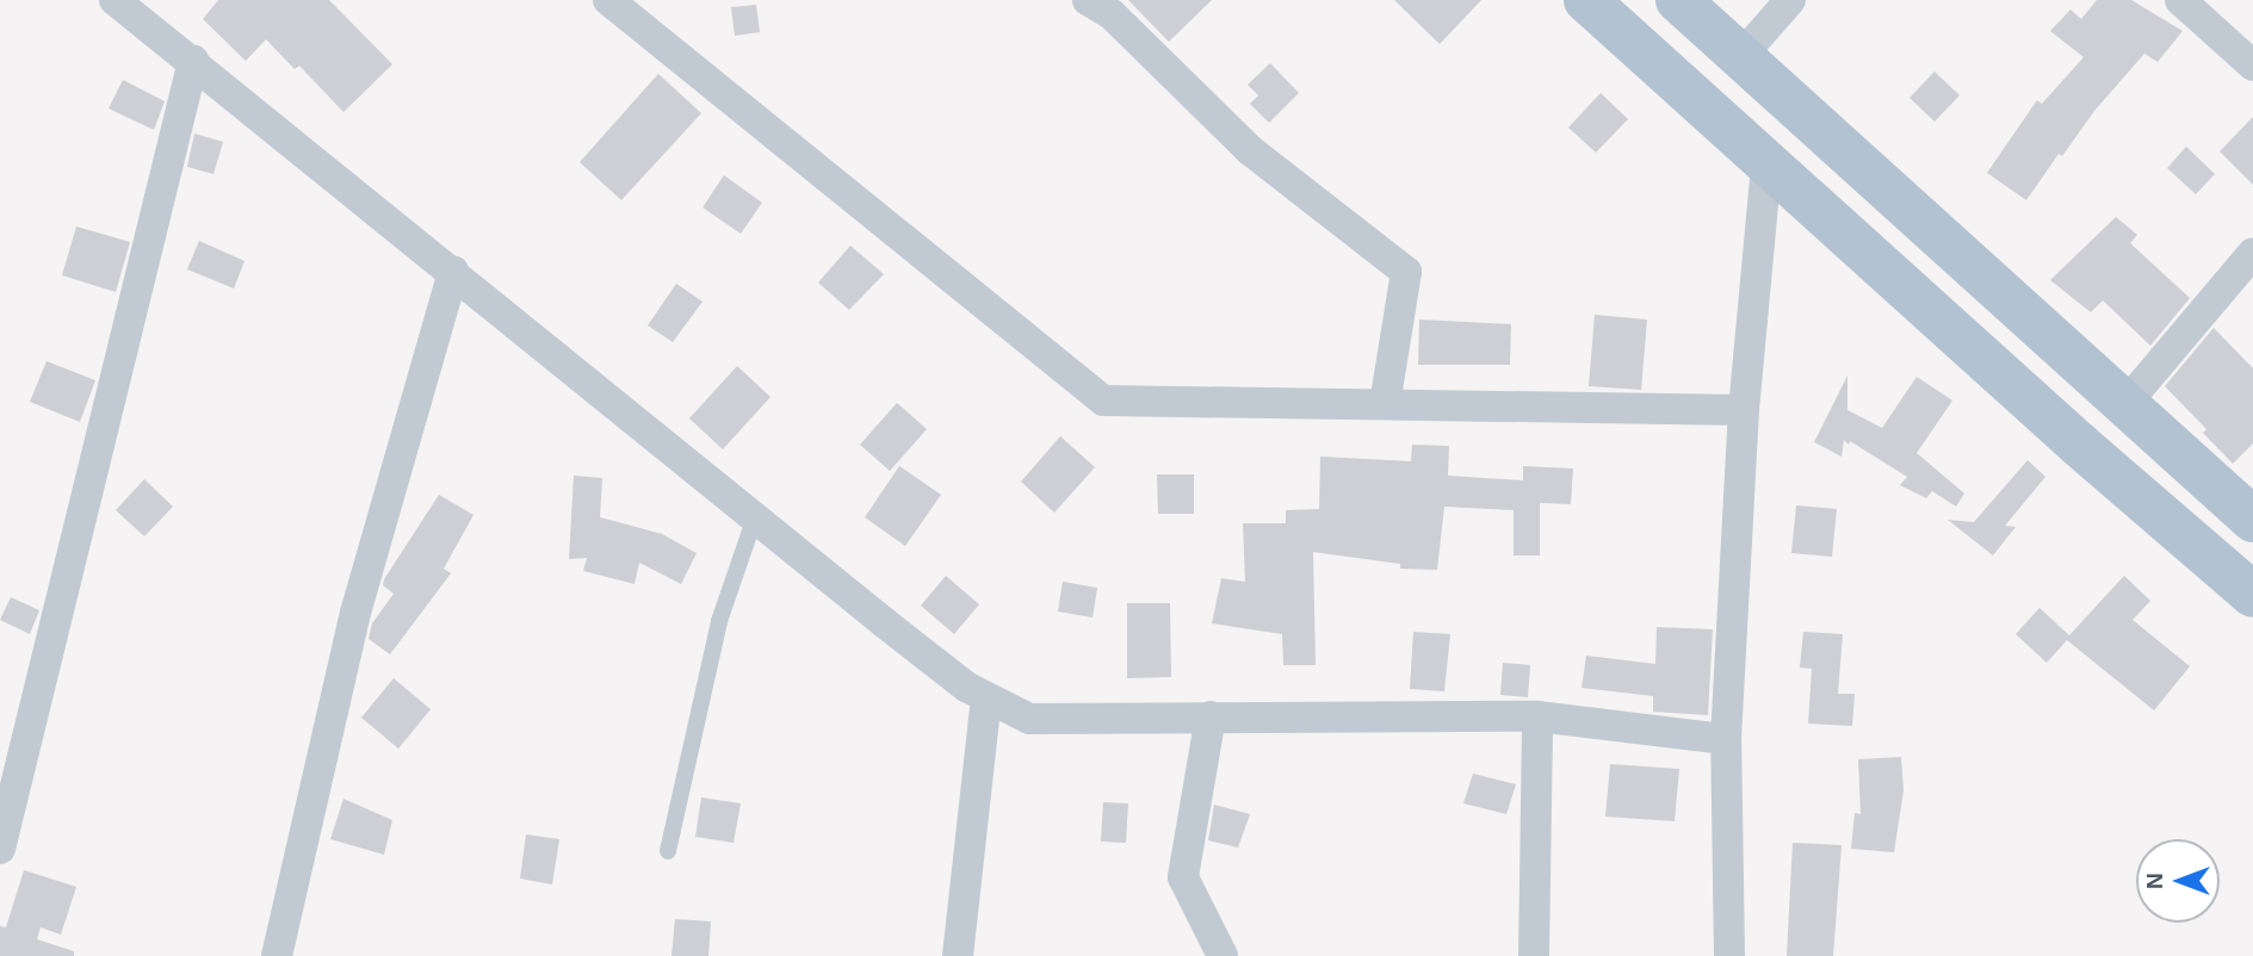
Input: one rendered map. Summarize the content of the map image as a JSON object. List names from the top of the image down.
{
  "north": "left"
}
